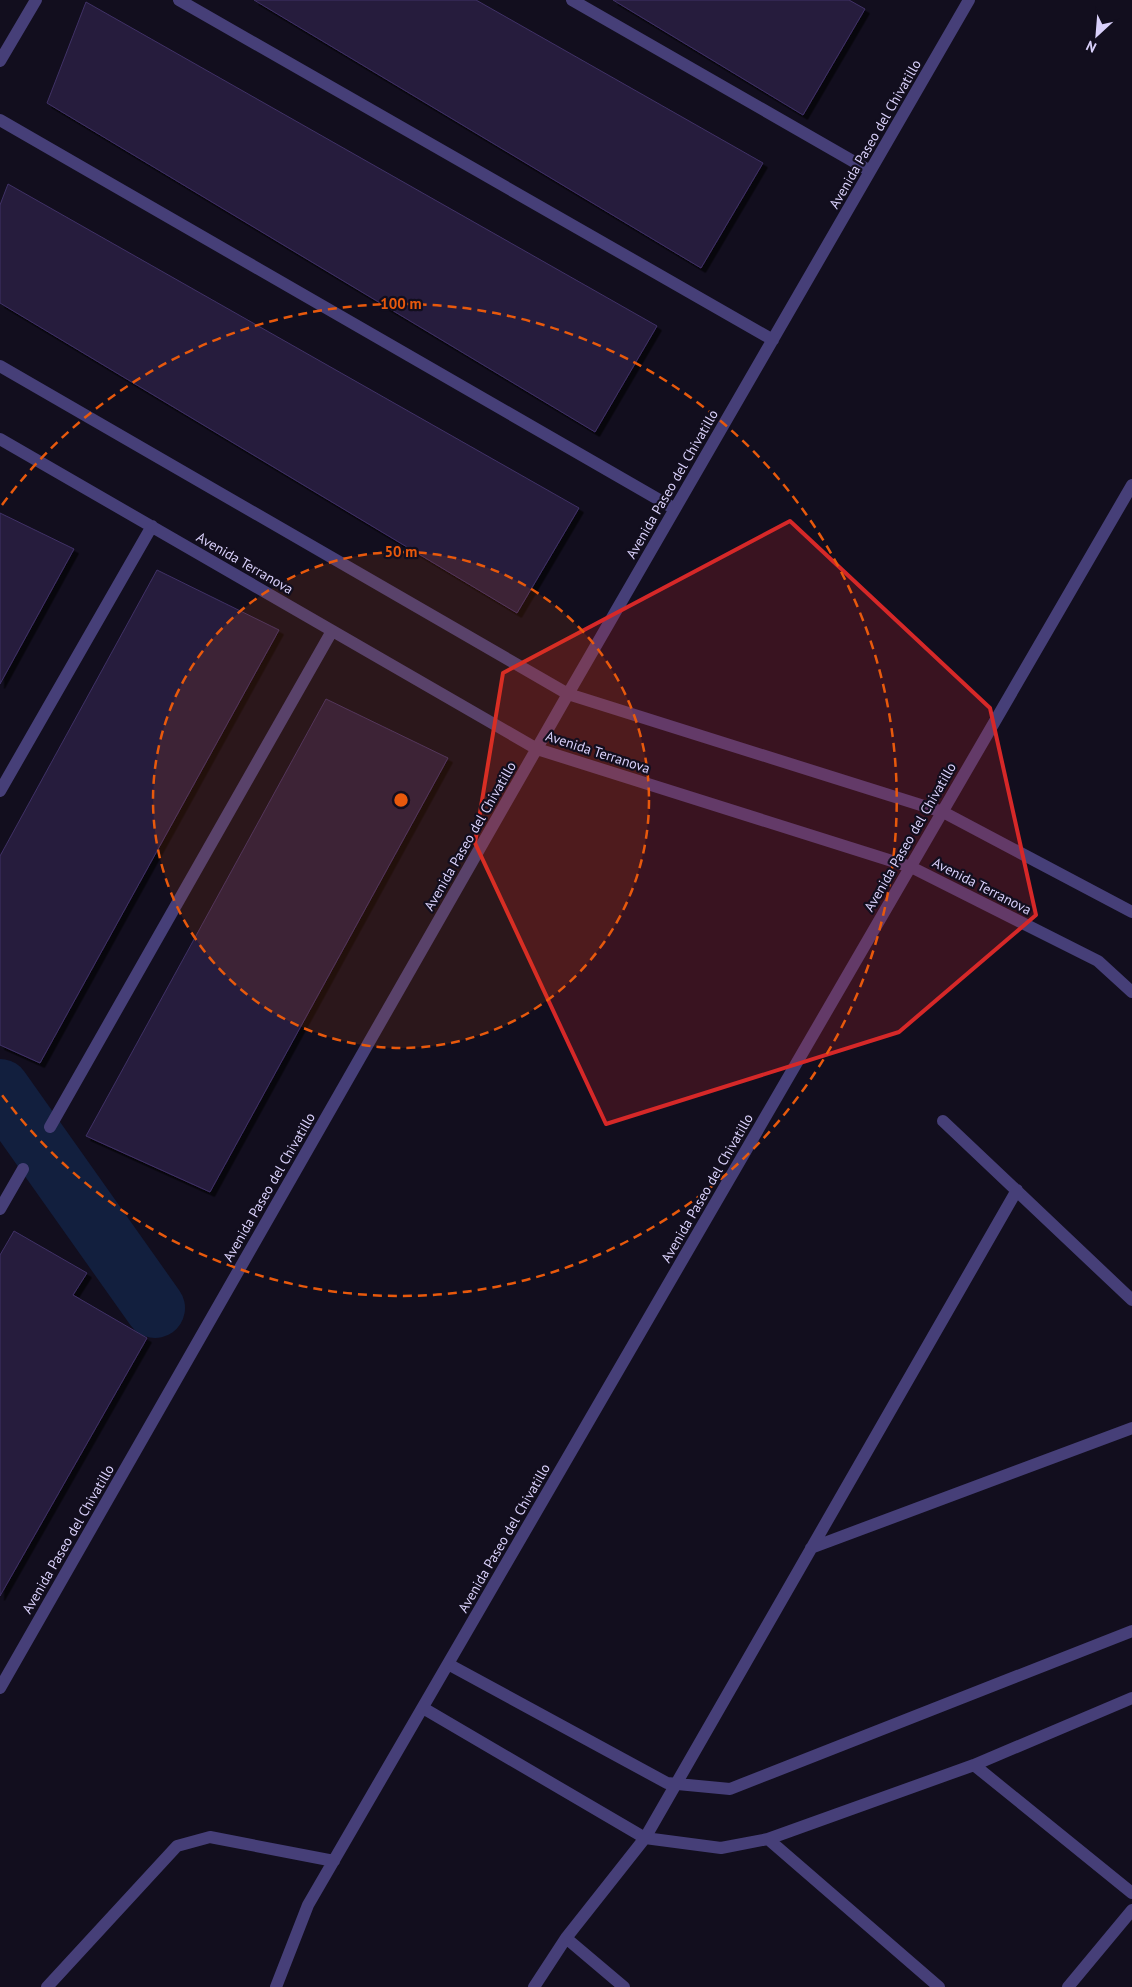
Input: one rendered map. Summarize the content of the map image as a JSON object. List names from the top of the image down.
{
  "streets": {
    "street": ["Avenida Paseo del Chivatillo", "Avenida Terranova"]
  },
  "crossings": [
    ["Avenida Paseo del Chivatillo", "Avenida Terranova"]
  ],
  "north": "bottom left",
  "rings": ["100 m", "50 m"]
}
